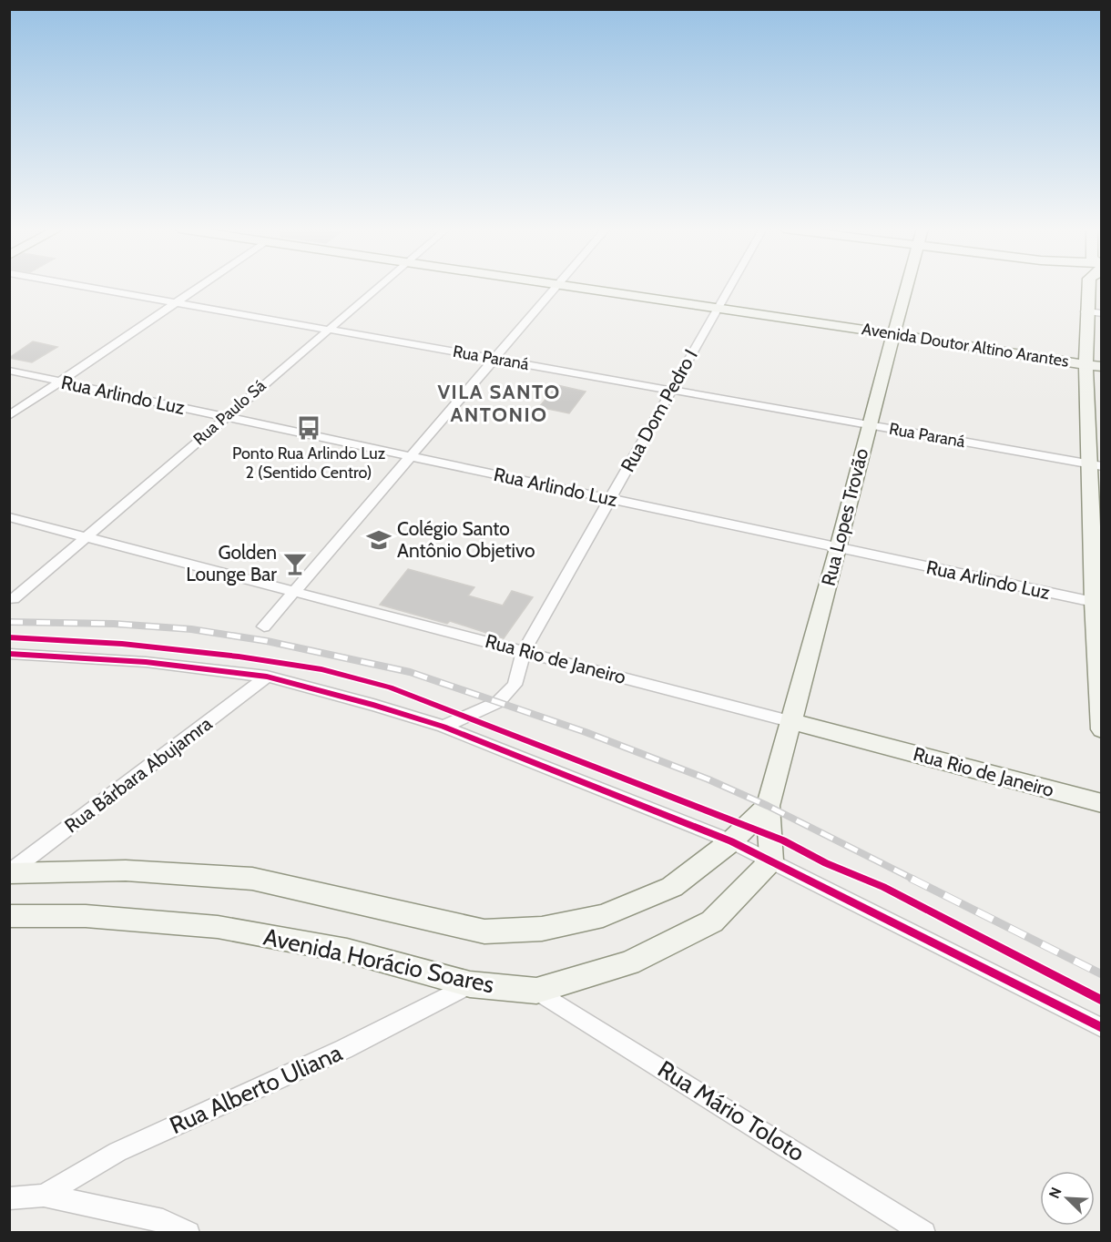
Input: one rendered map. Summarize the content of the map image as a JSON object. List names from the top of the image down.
{
  "streets": {
    "main road": [
      "Avenida Doutor Altino Arantes",
      "Rua Lopes Trovão",
      "Rua Rio de Janeiro",
      "Avenida Horácio Soares"
    ],
    "street": [
      "Rua Paraná",
      "Rua Arlindo Luz",
      "Rua Dom Pedro I",
      "Rua Paulo Sá",
      "Rua Bárbara Abujamra",
      "Rua Alberto Uliana",
      "Rua Mário Toloto"
    ]
  },
  "crossings": [
    ["Avenida Doutor Altino Arantes", "Rua Dom Pedro I"],
    ["Avenida Doutor Altino Arantes", "Rua Lopes Trovão"],
    ["Rua Paraná", "Rua Dom Pedro I"],
    ["Rua Paraná", "Rua Paulo Sá"],
    ["Rua Paraná", "Rua Lopes Trovão"],
    ["Rua Arlindo Luz", "Rua Dom Pedro I"],
    ["Rua Arlindo Luz", "Rua Paulo Sá"],
    ["Rua Arlindo Luz", "Rua Lopes Trovão"],
    ["Rua Dom Pedro I", "Rua Rio de Janeiro"],
    ["Rua Paulo Sá", "Rua Rio de Janeiro"],
    ["Rua Lopes Trovão", "Rua Rio de Janeiro"],
    ["Avenida Horácio Soares", "Rua Alberto Uliana"],
    ["Avenida Horácio Soares", "Rua Mário Toloto"]
  ],
  "districts": ["VILA SANTO ANTONIO"],
  "places": {
    "bus stop": ["Ponto Rua Arlindo Luz 2 (Sentido Centro)"],
    "school or university": ["Colégio Santo Antônio Objetivo"],
    "bar": ["Golden Lounge Bar"]
  },
  "north": "top left"
}
